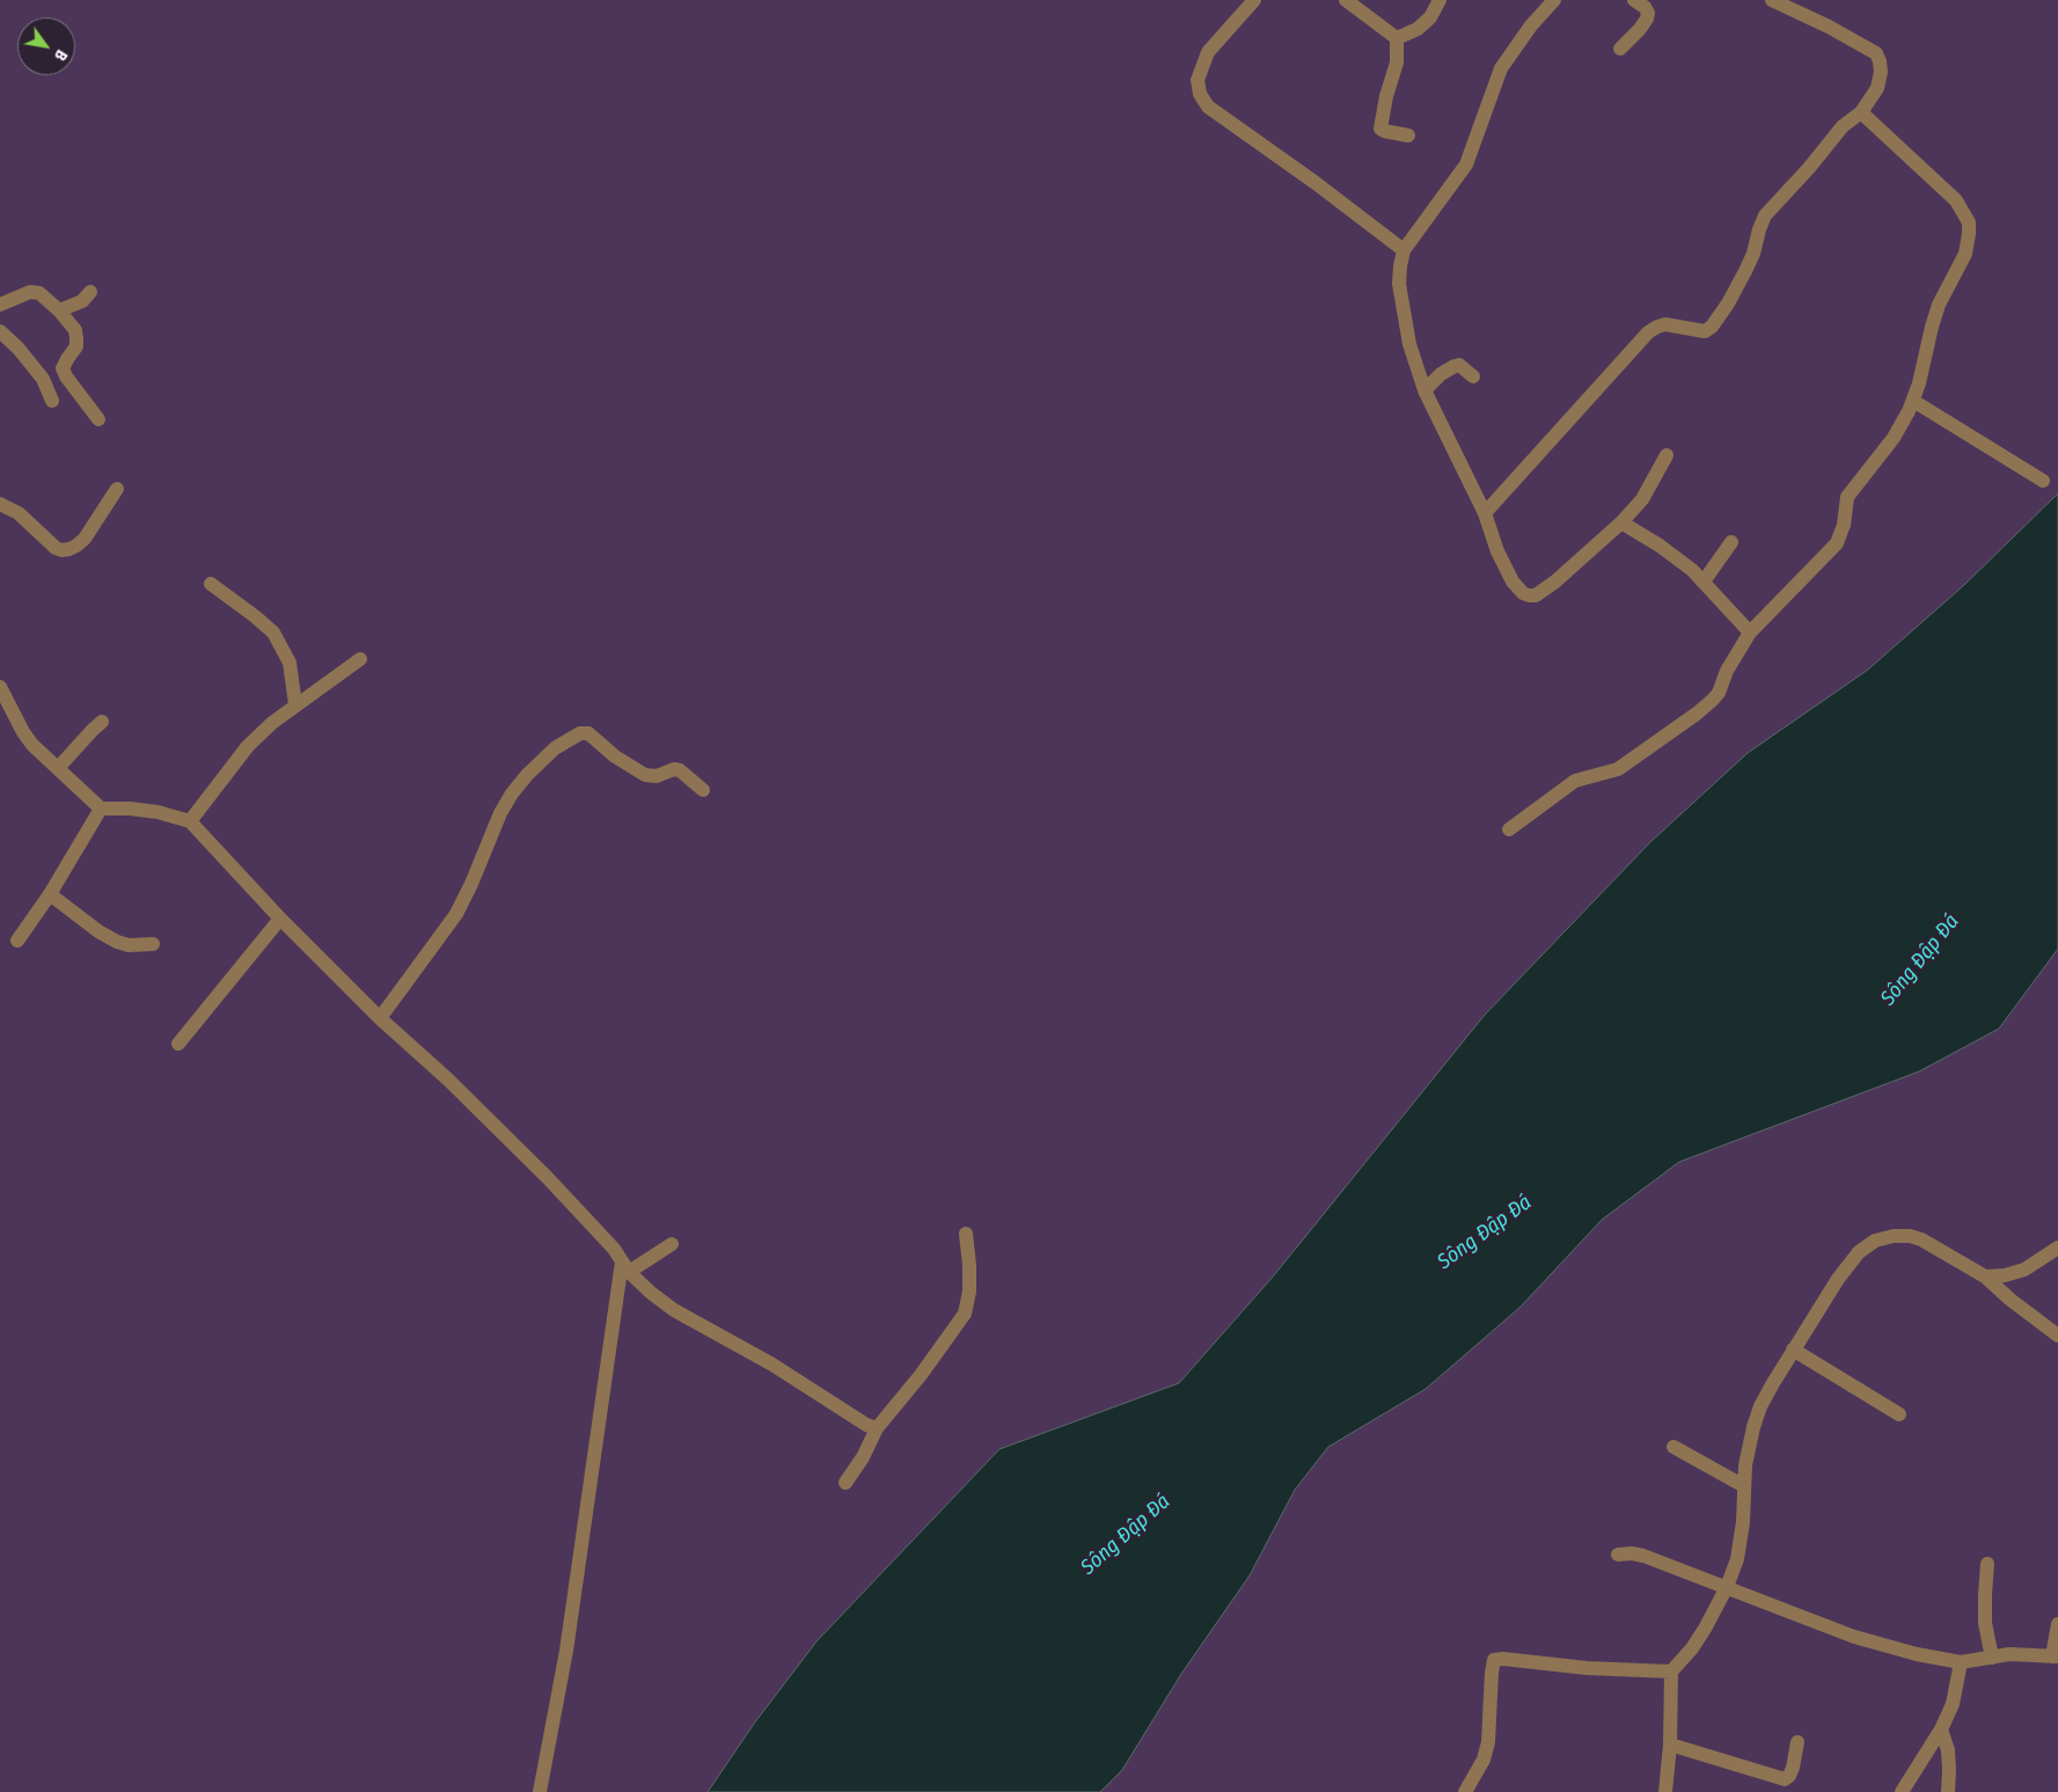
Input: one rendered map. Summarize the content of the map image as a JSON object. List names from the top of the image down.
{
  "water": ["Sông Đập Đá"],
  "north": "bottom right"
}
